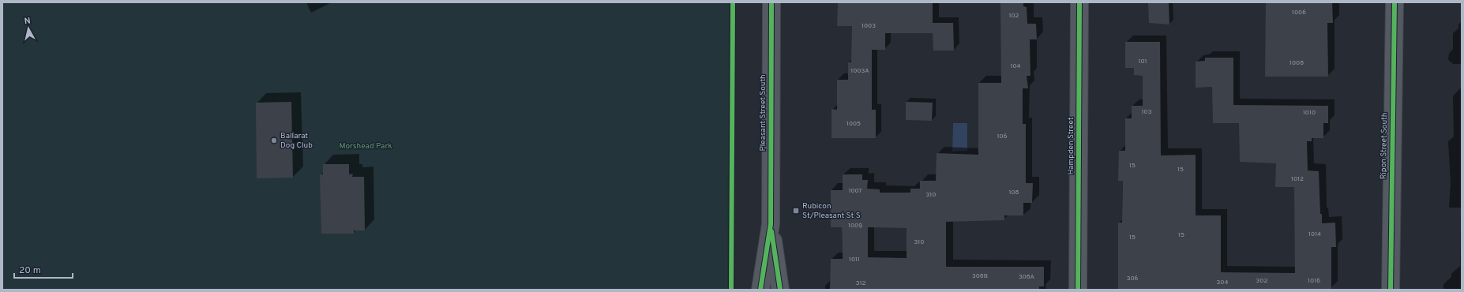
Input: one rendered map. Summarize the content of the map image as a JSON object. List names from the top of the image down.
{
  "streets": {
    "street": ["Pleasant Street South", "Hampden Street", "Ripon Street South"]
  },
  "parks": ["Morshead Park"],
  "places": {
    "other": ["Ballarat Dog Club"],
    "transit": ["Rubicon St/Pleasant St S"]
  },
  "house_numbers": [
    "1006",
    "102",
    "1003",
    "101",
    "1008",
    "104",
    "1003A",
    "103",
    "1010",
    "1005",
    "106",
    "15",
    "15",
    "1012",
    "1007",
    "108",
    "310",
    "1009",
    "1014",
    "15",
    "15",
    "310",
    "1011",
    "308B",
    "308A",
    "306",
    "302",
    "1016",
    "304",
    "312"
  ],
  "scale_bar": "20 m",
  "north": "top"
}
